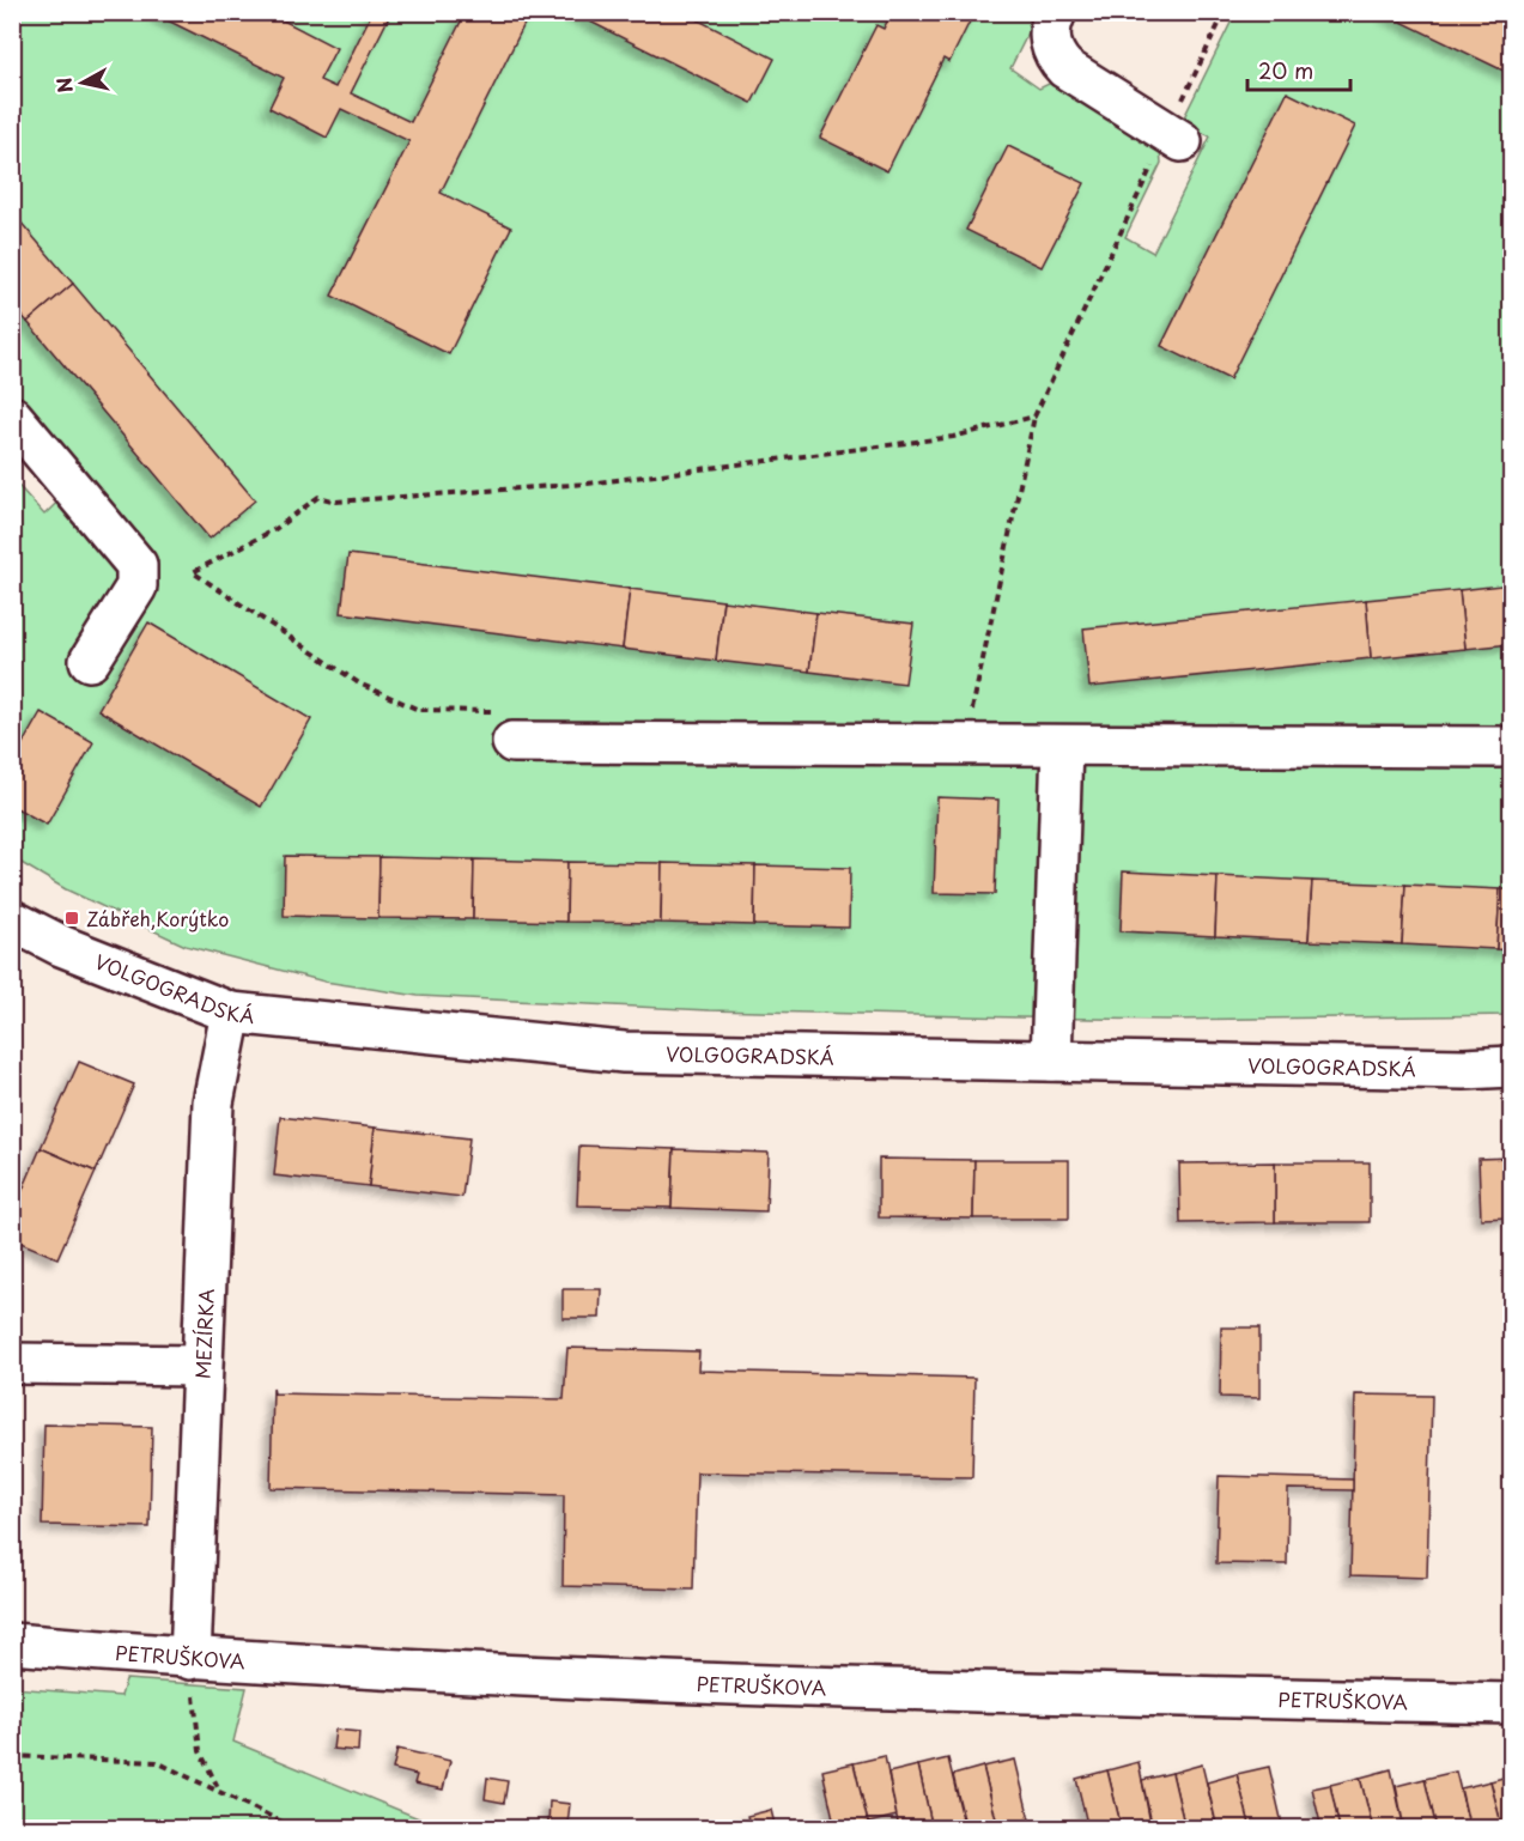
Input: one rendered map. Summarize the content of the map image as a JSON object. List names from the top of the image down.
{
  "streets": {
    "street": ["VOLGOGRADSKÁ", "MEZÍRKA", "PETRUŠKOVA"]
  },
  "crossings": [
    ["VOLGOGRADSKÁ", "MEZÍRKA"],
    ["MEZÍRKA", "PETRUŠKOVA"]
  ],
  "places": {
    "transit": ["Zábřeh,Korýtko"]
  },
  "scale_bar": "20 m",
  "north": "left"
}
